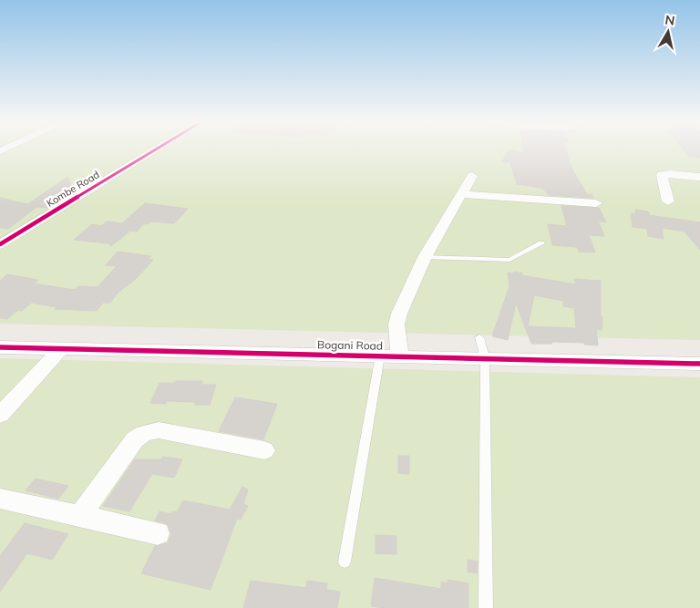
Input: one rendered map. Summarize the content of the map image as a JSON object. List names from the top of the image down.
{
  "streets": {
    "street": ["Kombe Road", "Bogani Road"]
  },
  "north": "top"
}
